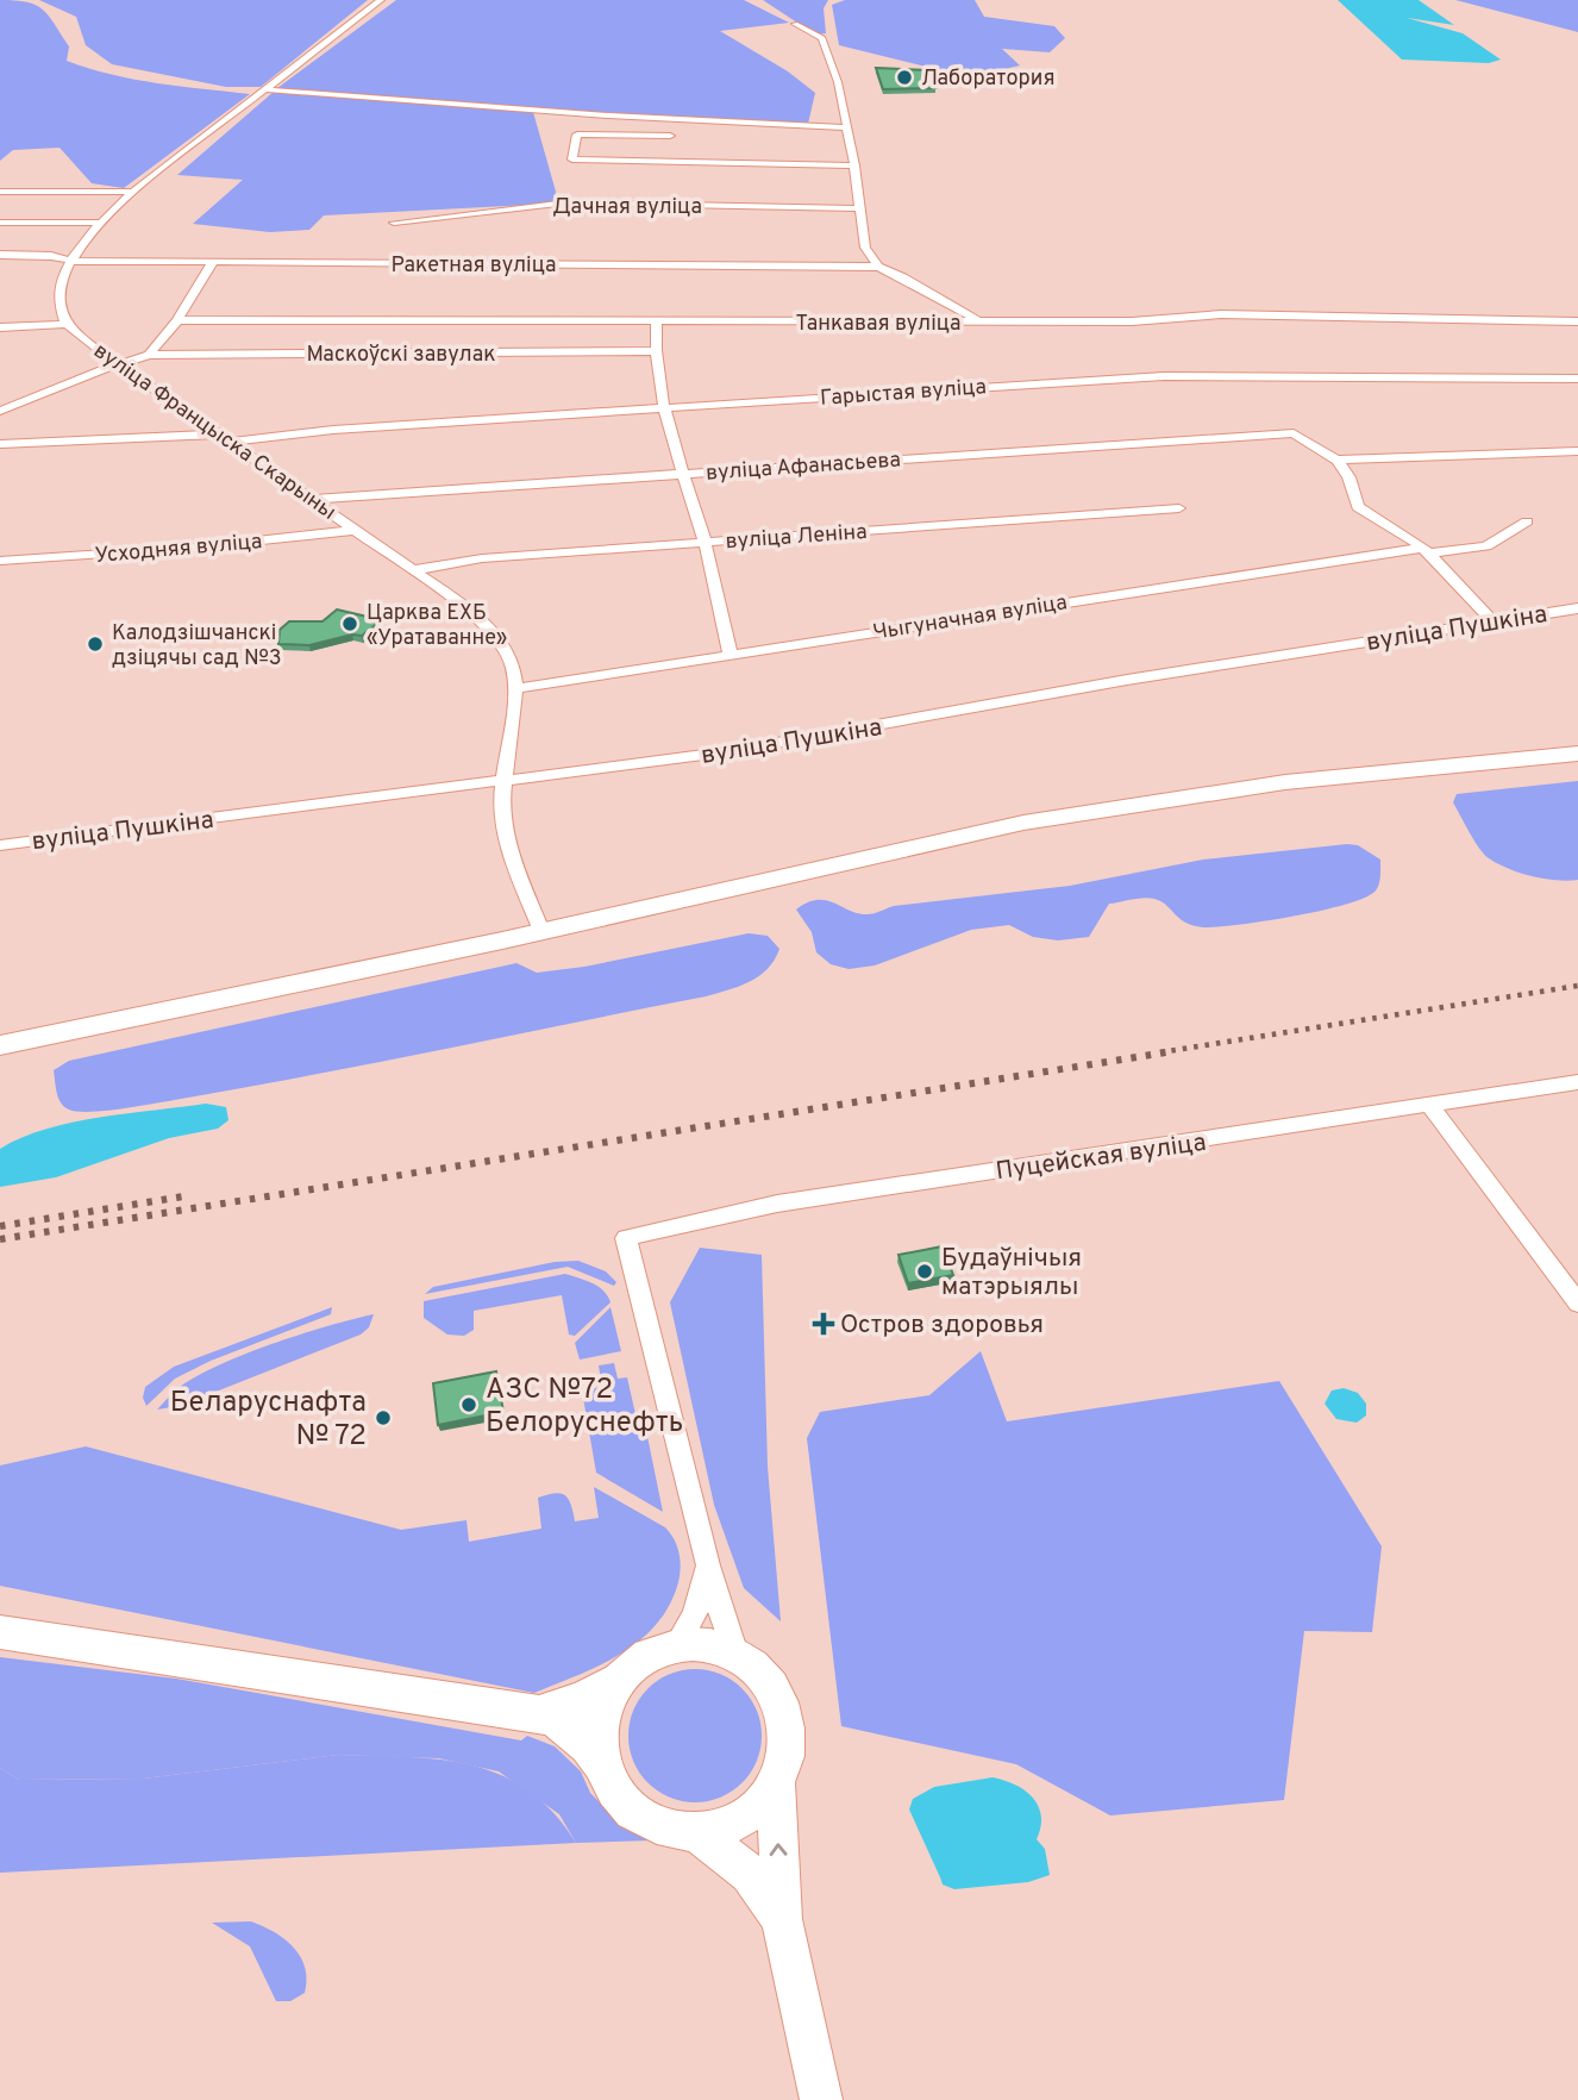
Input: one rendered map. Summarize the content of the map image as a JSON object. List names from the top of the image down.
{
  "streets": {
    "street": [
      "Дачная вуліца",
      "Ракетная вуліца",
      "Танкавая вуліца",
      "Маскоўскі завулак",
      "Гарыстая вуліца",
      "вуліца Францыска Скарыны",
      "вуліца Афанасьева",
      "вуліца Леніна",
      "Усходняя вуліца",
      "Чыгуначная вуліца",
      "вуліца Пушкіна",
      "Пуцейская вуліца"
    ]
  },
  "crossings": [
    ["Маскоўскі завулак", "вуліца Францыска Скарыны"],
    ["Гарыстая вуліца", "вуліца Францыска Скарыны"],
    ["вуліца Францыска Скарыны", "вуліца Афанасьева"],
    ["вуліца Францыска Скарыны", "вуліца Леніна"],
    ["вуліца Францыска Скарыны", "Усходняя вуліца"],
    ["вуліца Францыска Скарыны", "Чыгуначная вуліца"],
    ["вуліца Францыска Скарыны", "вуліца Пушкіна"]
  ],
  "places": {
    "other": [
      "Лаборатория",
      "Царква ЕХБ «Уратаванне»",
      "Калодзішчанскі дзіцячы сад №3",
      "Будаўнічыя матэрыялы",
      "АЗС №72 Белоруснефть",
      "Беларуснафта № 72"
    ],
    "health": ["Остров здоровья"]
  }
}
